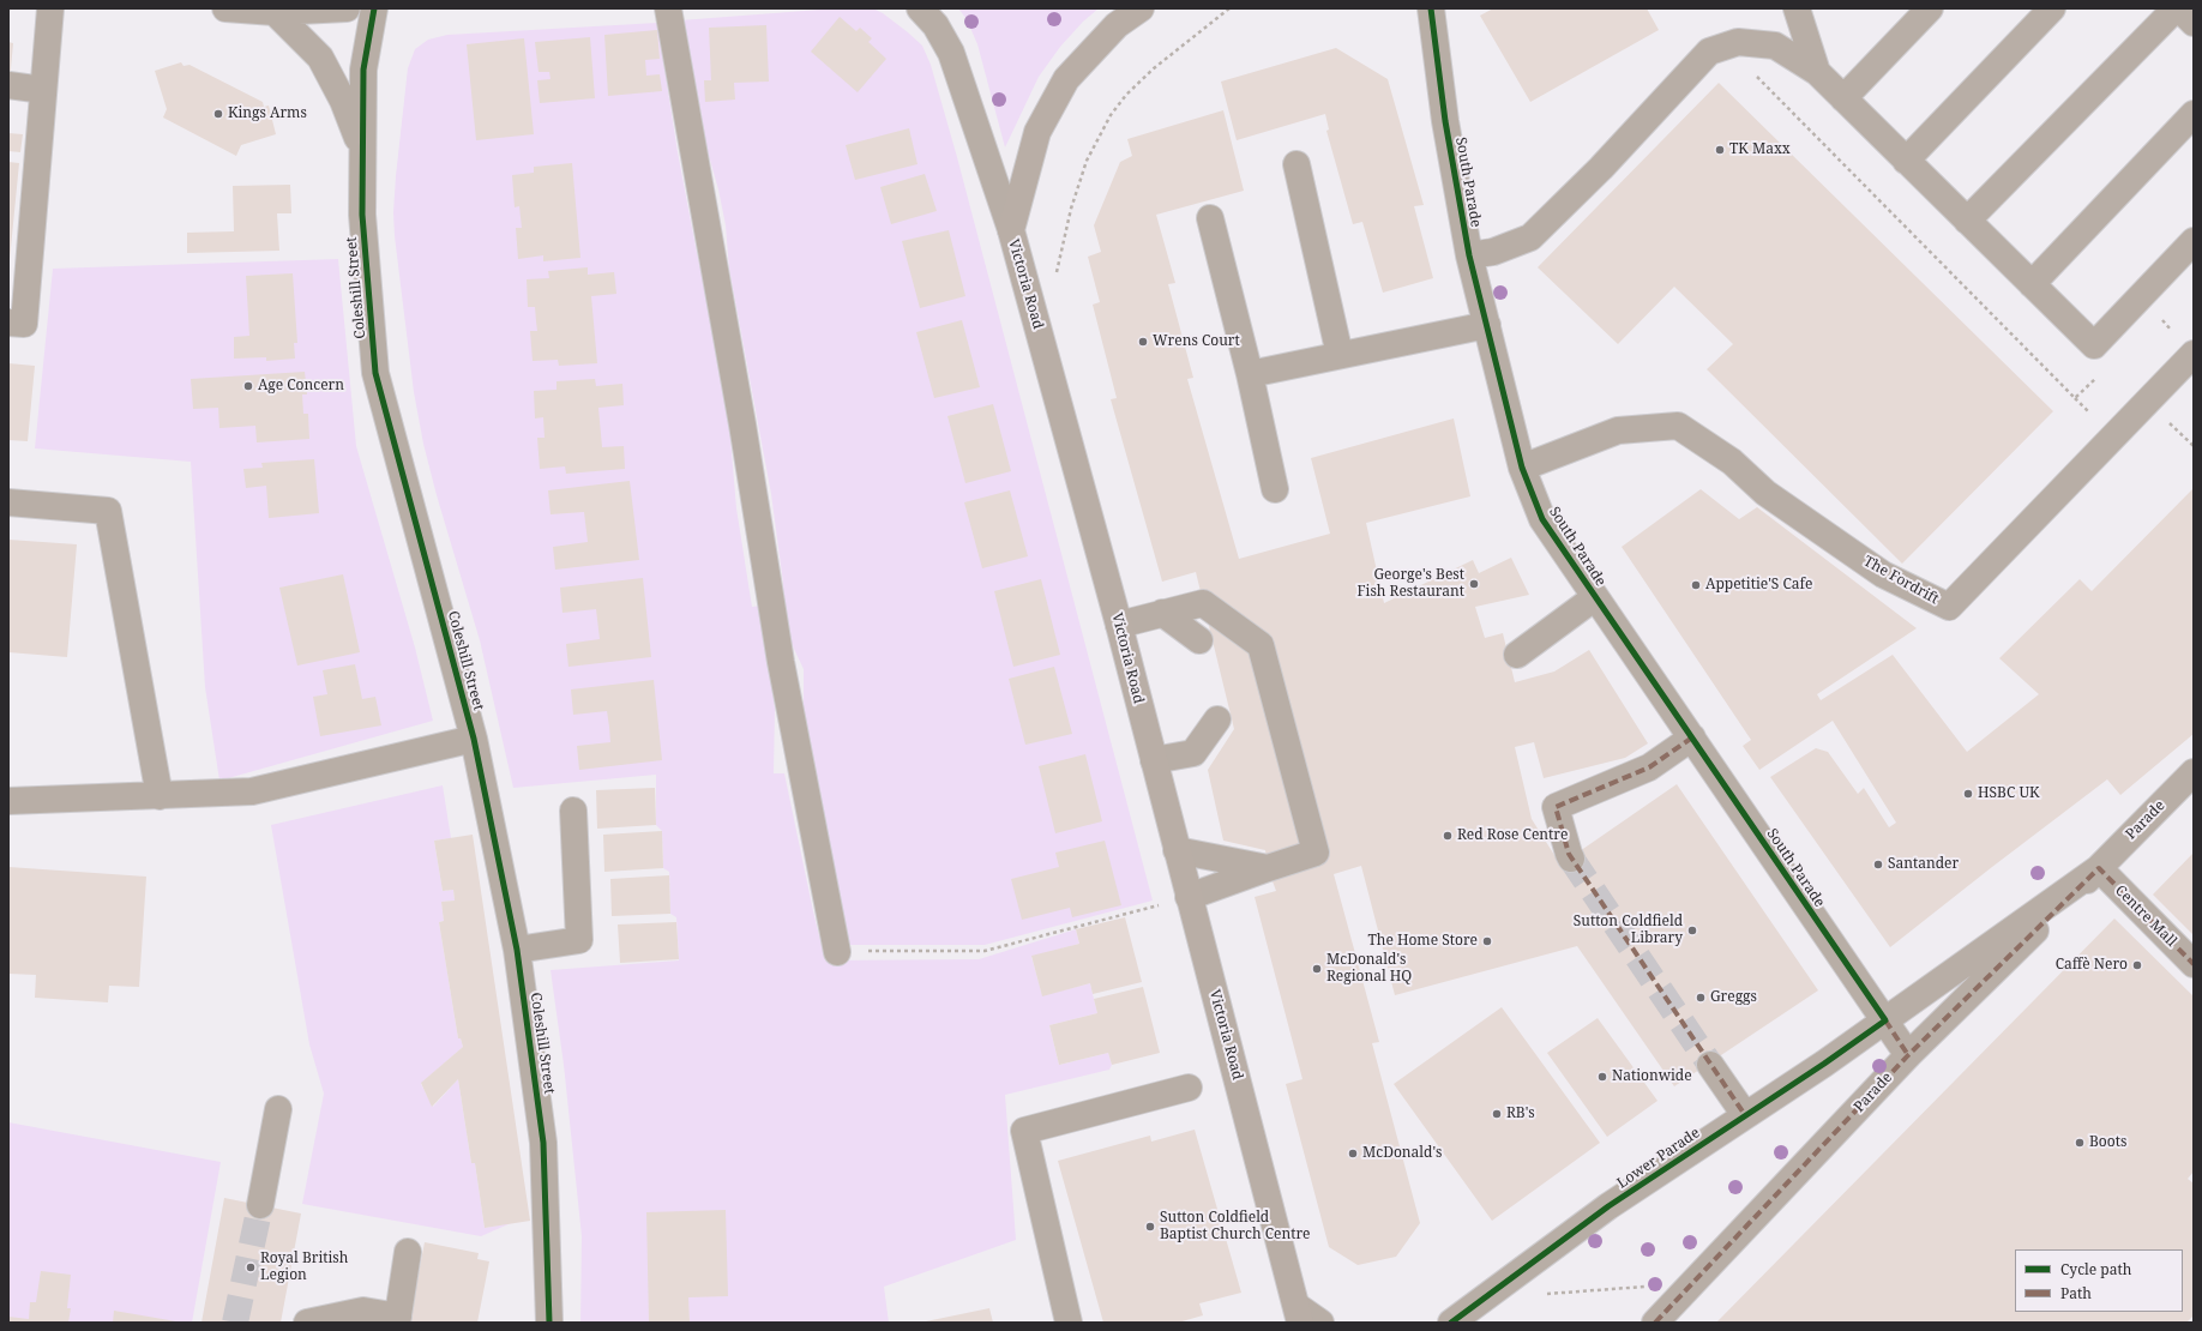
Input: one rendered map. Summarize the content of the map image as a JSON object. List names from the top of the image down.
{
  "streets": {
    "main road": ["Victoria Road"],
    "street": [
      "South Parade",
      "Coleshill Street",
      "The Fordrift",
      "Parade",
      "Centre Mall",
      "Lower Parade"
    ]
  },
  "crossings": [
    ["South Parade", "The Fordrift"],
    ["South Parade", "Parade"],
    ["South Parade", "Lower Parade"],
    ["Parade", "Centre Mall"],
    ["Parade", "Lower Parade"]
  ],
  "places": [
    "Kings Arms",
    "TK Maxx",
    "Wrens Court",
    "Age Concern",
    "George's Best Fish Restaurant",
    "Appetitie'S Cafe",
    "HSBC UK",
    "Red Rose Centre",
    "Santander",
    "Sutton Coldfield Library",
    "The Home Store",
    "Caffè Nero",
    "McDonald's Regional HQ",
    "Greggs",
    "Nationwide",
    "RB's",
    "Boots",
    "McDonald's",
    "Sutton Coldfield Baptist Church Centre",
    "Royal British Legion"
  ],
  "legend": ["Cycle path", "Path"]
}
